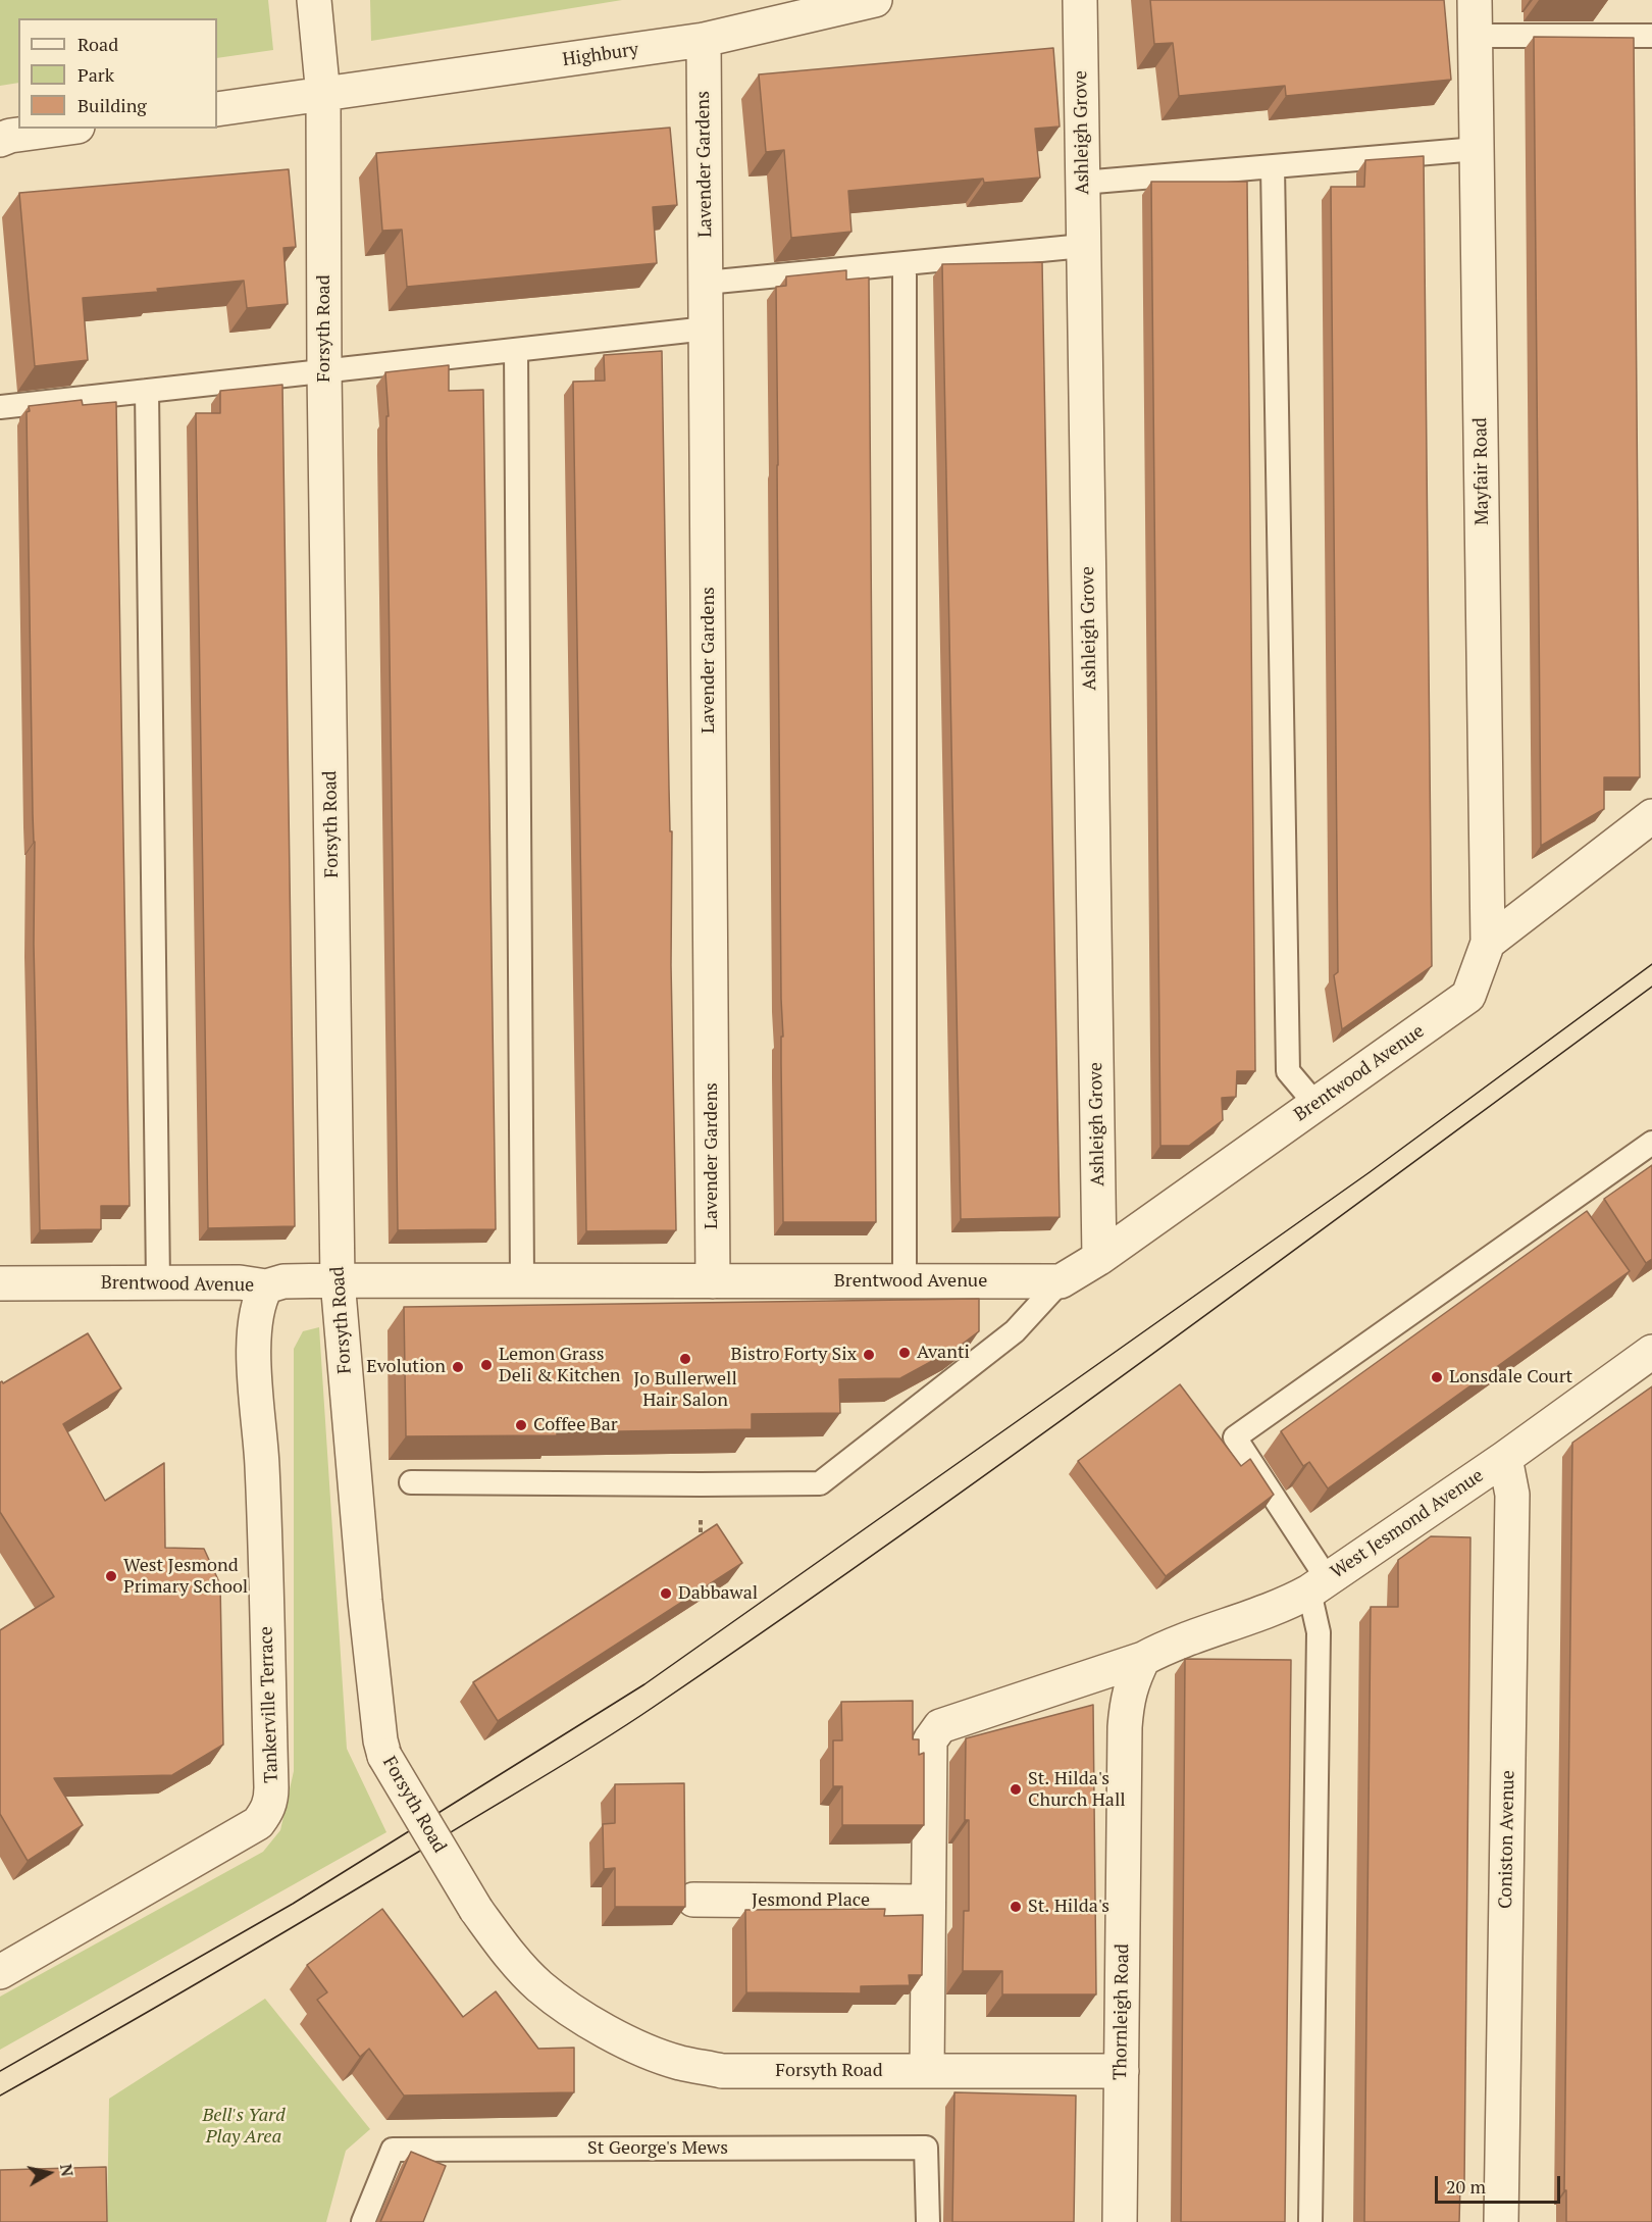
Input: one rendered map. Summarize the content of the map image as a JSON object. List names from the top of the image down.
{
  "streets": {
    "street": [
      "Highbury",
      "Ashleigh Grove",
      "Lavender Gardens",
      "Forsyth Road",
      "Mayfair Road",
      "Brentwood Avenue",
      "West Jesmond Avenue",
      "Tankerville Terrace",
      "Coniston Avenue",
      "Jesmond Place",
      "Thornleigh Road"
    ],
    "lane": ["St George's Mews"]
  },
  "crossings": [
    ["Highbury", "Lavender Gardens"],
    ["Highbury", "Forsyth Road"],
    ["Ashleigh Grove", "Brentwood Avenue"],
    ["Lavender Gardens", "Brentwood Avenue"],
    ["Forsyth Road", "Brentwood Avenue"],
    ["Forsyth Road", "West Jesmond Avenue"],
    ["Forsyth Road", "Thornleigh Road"],
    ["Mayfair Road", "Brentwood Avenue"],
    ["Brentwood Avenue", "Tankerville Terrace"],
    ["West Jesmond Avenue", "Coniston Avenue"],
    ["West Jesmond Avenue", "Jesmond Place"],
    ["West Jesmond Avenue", "Thornleigh Road"]
  ],
  "parks": ["Bell's Yard Play Area"],
  "places": [
    "Avanti",
    "Bistro Forty Six",
    "Jo Bullerwell Hair Salon",
    "Lemon Grass Deli & Kitchen",
    "Evolution",
    "Lonsdale Court",
    "Coffee Bar",
    "West Jesmond Primary School",
    "Dabbawal",
    "St. Hilda's Church Hall",
    "St. Hilda's"
  ],
  "legend": ["Road", "Park", "Building"],
  "scale_bar": "20 m",
  "north": "right"
}
